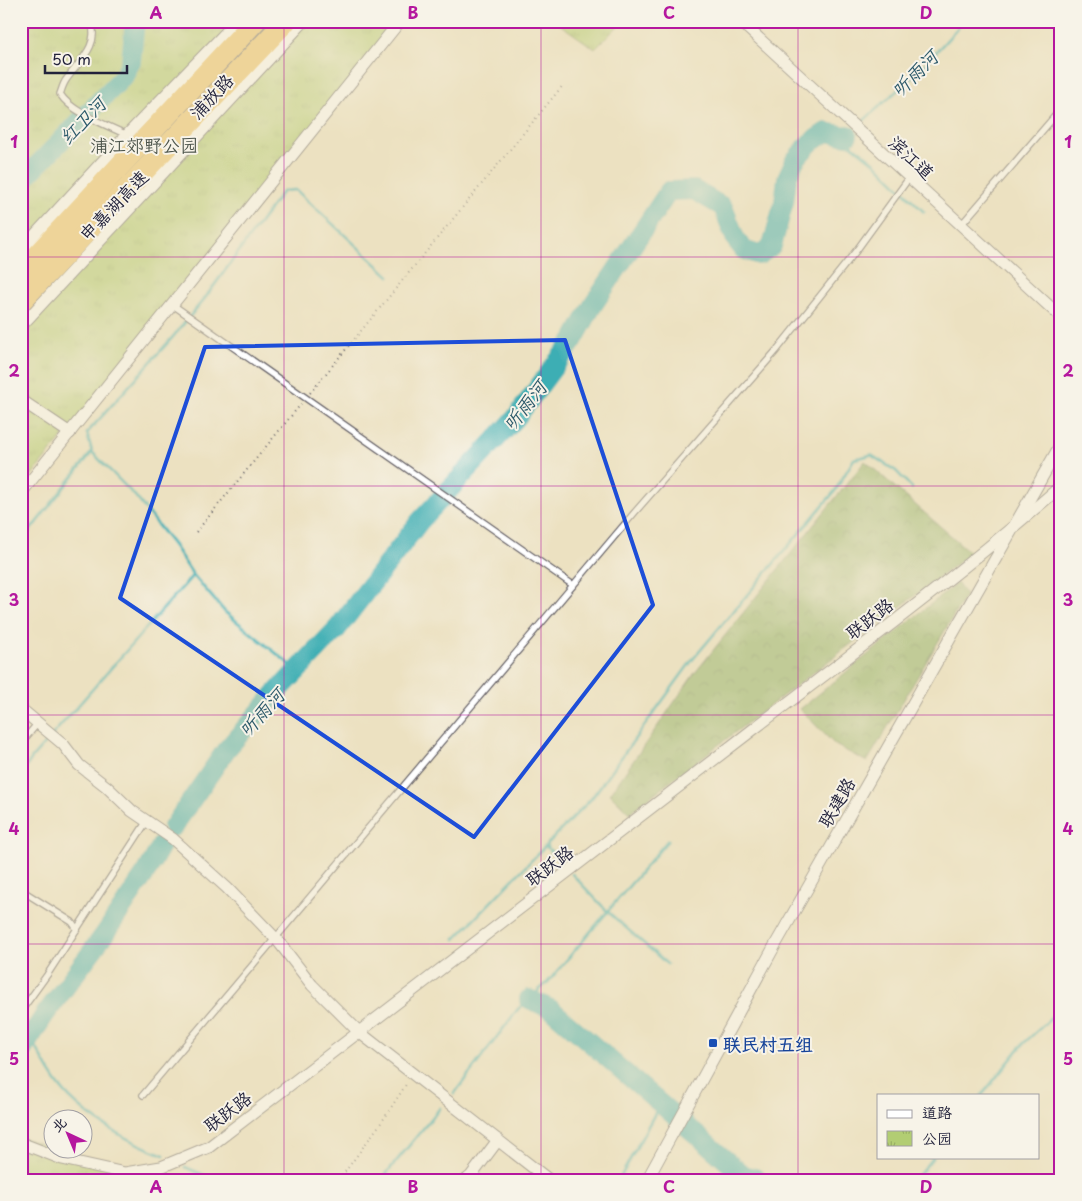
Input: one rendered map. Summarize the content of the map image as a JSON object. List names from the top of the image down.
{
  "streets": {
    "highway": ["申嘉湖高速"],
    "street": [
      "浦放路",
      "滨江道",
      "联跃路",
      "联建路"
    ]
  },
  "crossings": [
    ["联跃路", "联建路"]
  ],
  "water": ["听雨河", "红卫河"],
  "parks": ["浦江郊野公园"],
  "places": {
    "transit": ["联民村五组"]
  },
  "legend": ["道路", "公园"],
  "scale_bar": "50 m",
  "north": "top left",
  "grid": {
    "columns": [
      "A",
      "B",
      "C",
      "D"
    ],
    "rows": [
      "1",
      "2",
      "3",
      "4",
      "5"
    ]
  }
}
